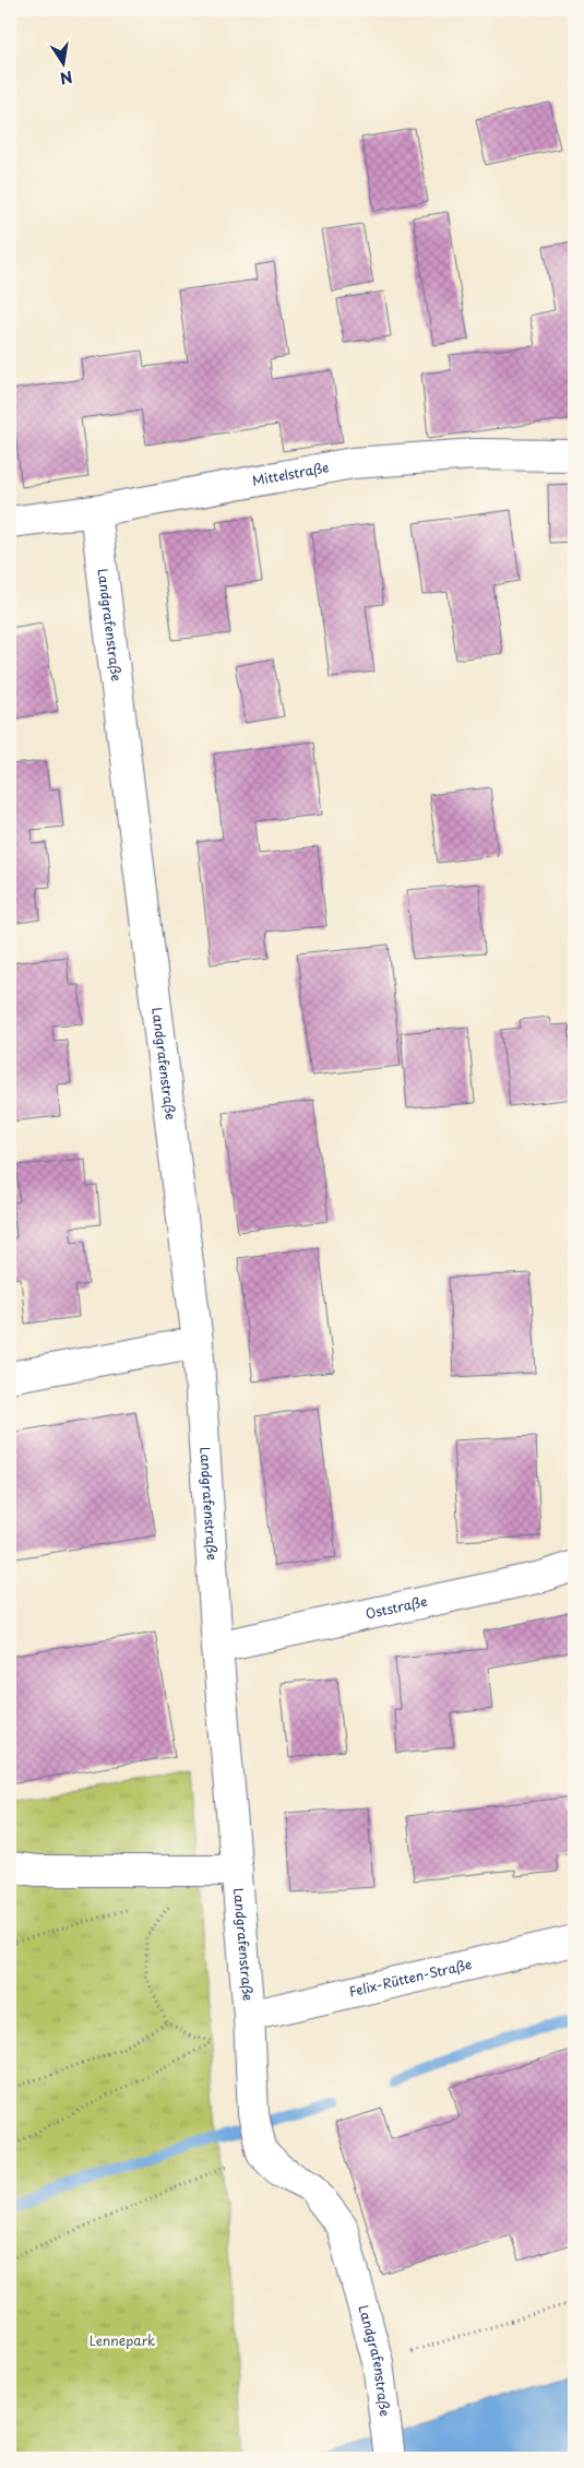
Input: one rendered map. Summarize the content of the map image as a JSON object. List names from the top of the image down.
{
  "streets": {
    "street": [
      "Mittelstraße",
      "Landgrafenstraße",
      "Oststraße",
      "Felix-Rütten-Straße"
    ]
  },
  "crossings": [
    ["Mittelstraße", "Landgrafenstraße"],
    ["Landgrafenstraße", "Oststraße"],
    ["Landgrafenstraße", "Felix-Rütten-Straße"]
  ],
  "parks": ["Lennepark"],
  "north": "bottom"
}
